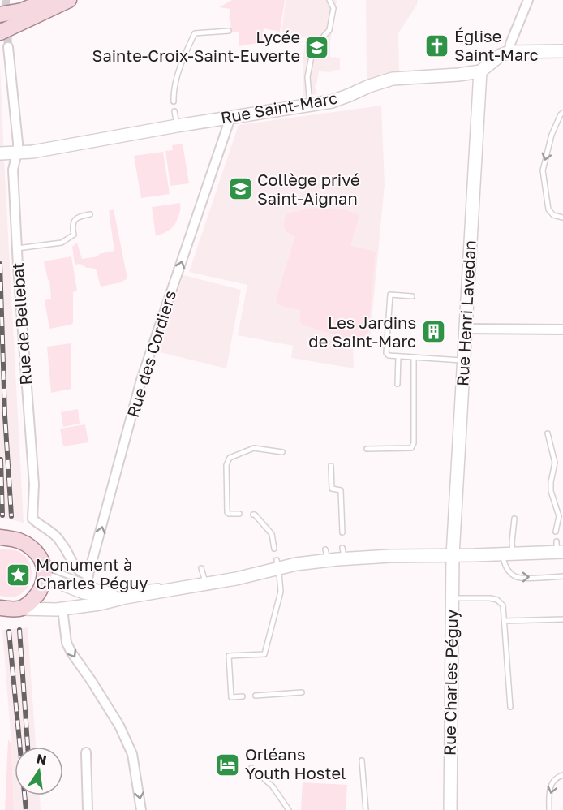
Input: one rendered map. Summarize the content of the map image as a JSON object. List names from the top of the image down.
{
  "streets": {
    "street": [
      "Rue Saint-Marc",
      "Rue Henri Lavedan",
      "Rue de Bellebat",
      "Rue des Cordiers",
      "Rue Charles Péguy"
    ]
  },
  "crossings": [
    ["Rue Saint-Marc", "Rue Henri Lavedan"],
    ["Rue Saint-Marc", "Rue de Bellebat"],
    ["Rue Saint-Marc", "Rue des Cordiers"],
    ["Rue Henri Lavedan", "Rue Charles Péguy"],
    ["Rue de Bellebat", "Rue des Cordiers"]
  ],
  "one_way": ["Rue des Cordiers"],
  "places": {
    "church": ["Église Saint-Marc"],
    "school or university": ["Lycée Sainte-Croix-Saint-Euverte", "Collège privé Saint-Aignan"],
    "building": ["Les Jardins de Saint-Marc"],
    "place": ["Monument à Charles Péguy"],
    "hotel": ["Orléans Youth Hostel"]
  },
  "north": "top"
}
